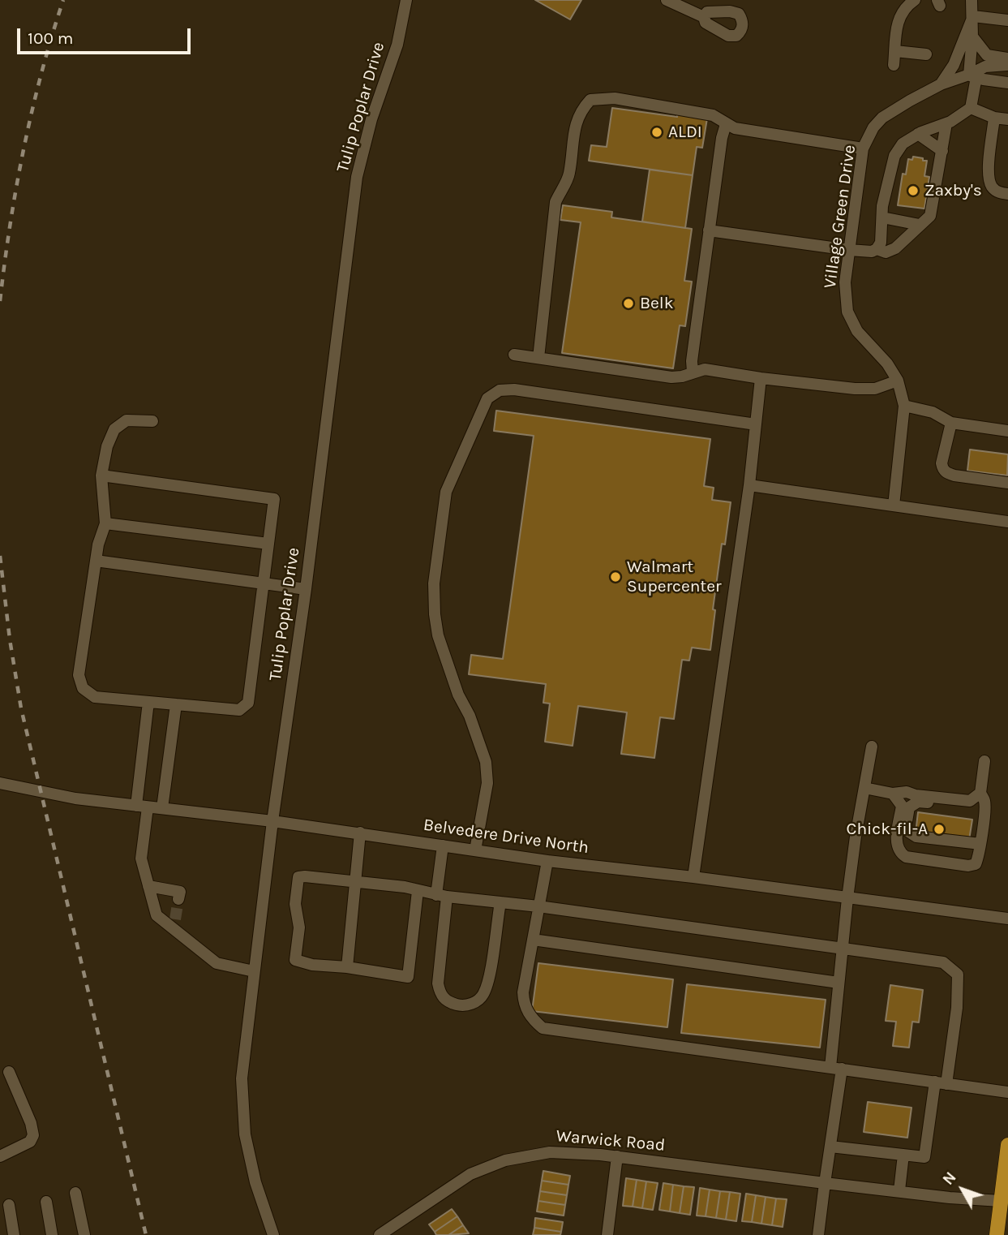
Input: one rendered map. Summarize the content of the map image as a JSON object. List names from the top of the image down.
{
  "streets": {
    "street": [
      "Tulip Poplar Drive",
      "Village Green Drive",
      "Belvedere Drive North",
      "Warwick Road"
    ]
  },
  "crossings": [
    ["Tulip Poplar Drive", "Belvedere Drive North"]
  ],
  "places": [
    "ALDI",
    "Zaxby's",
    "Belk",
    "Walmart Supercenter",
    "Chick-fil-A"
  ],
  "scale_bar": "100 m",
  "north": "top left"
}
